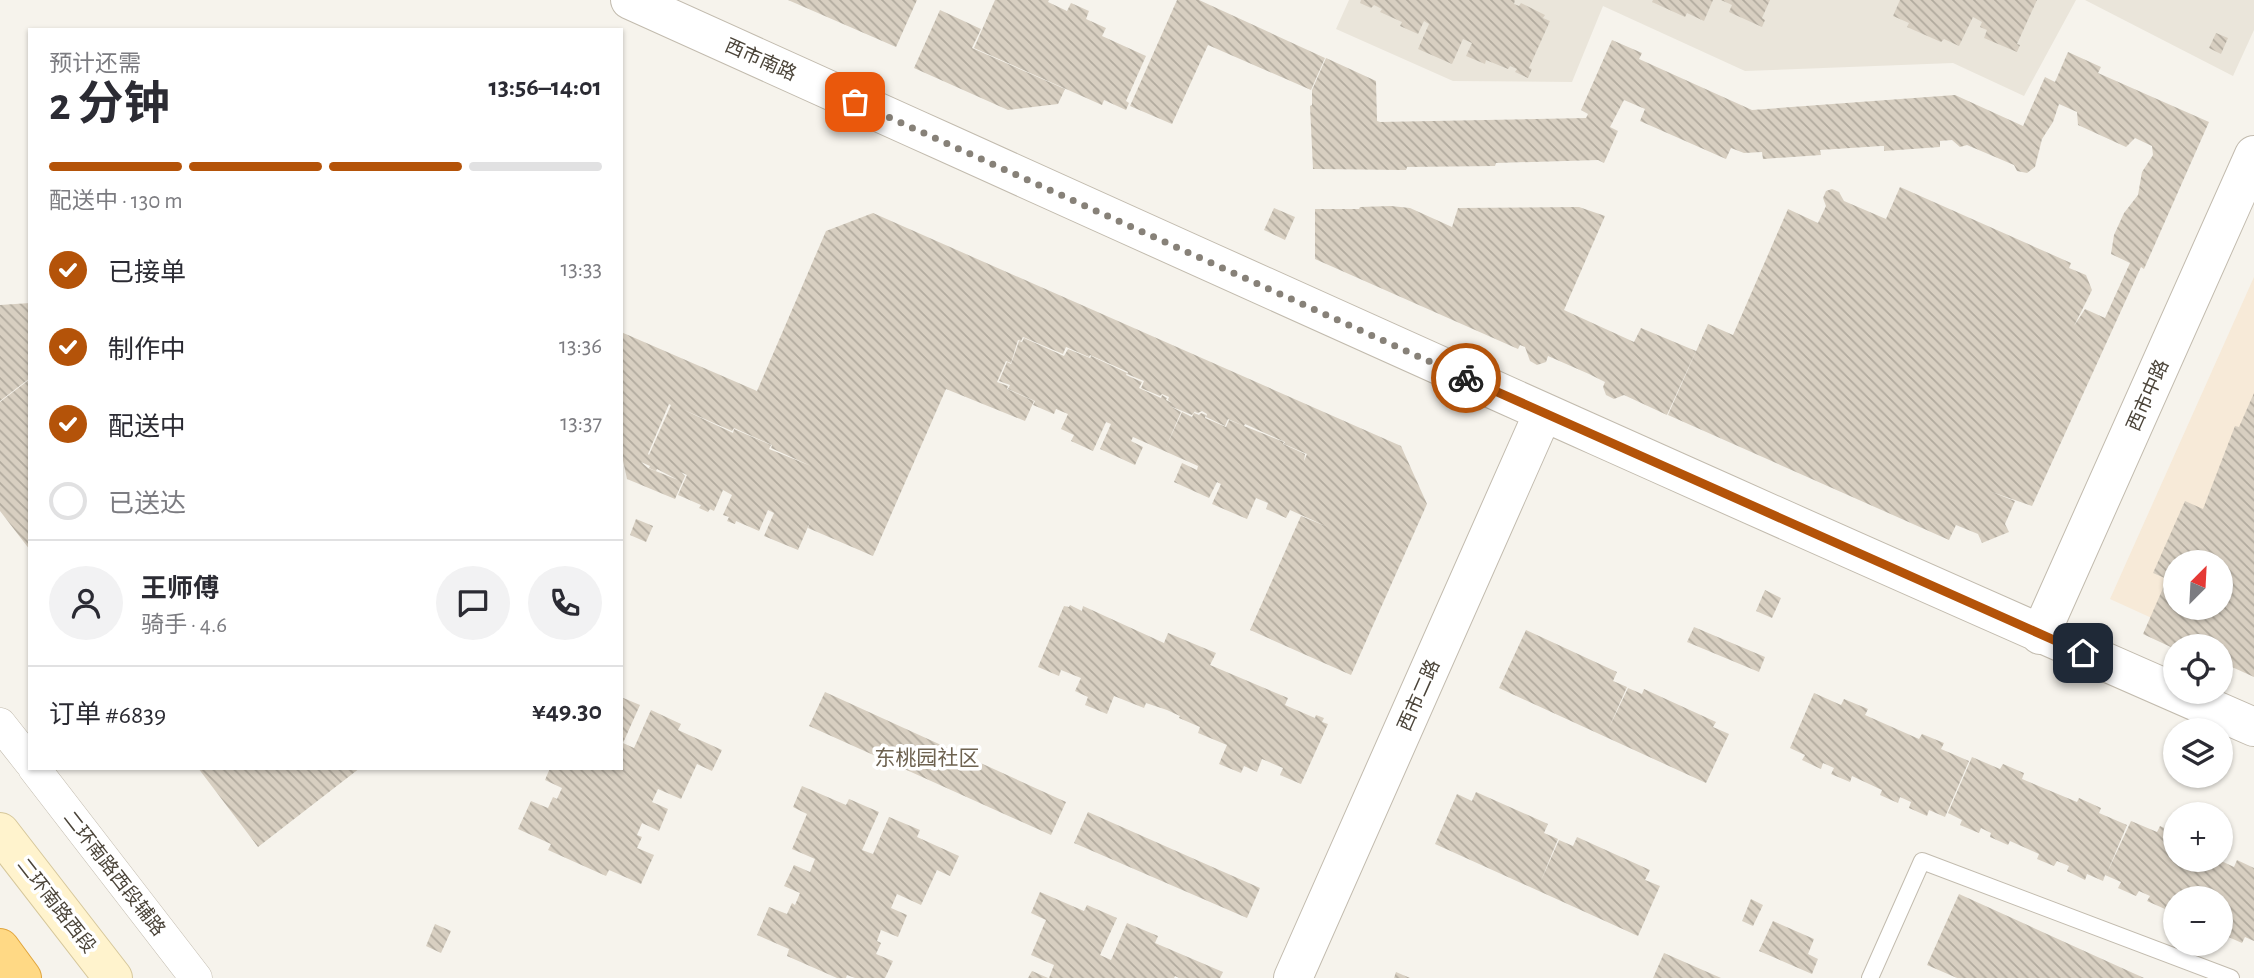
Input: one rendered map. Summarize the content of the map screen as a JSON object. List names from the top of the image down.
{
  "streets": {
    "main road": ["二环南路西段"],
    "street": [
      "西市南路",
      "西市中路",
      "西市二路",
      "二环南路西段辅路"
    ]
  },
  "crossings": [
    ["西市南路", "西市中路"],
    ["西市南路", "西市二路"]
  ],
  "districts": ["东桃园社区"],
  "north": "top right",
  "page": {
    "heading": ["2 分钟", "预计还需", "13:56–14:01"],
    "panel": [
      "王师傅",
      "骑手 · 4.6",
      "订单 #6839",
      "¥49.30"
    ],
    "bar": "配送中 · 130 m",
    "list": [
      ["已接单", "13:33"],
      ["制作中", "13:36"],
      ["配送中", "13:37"],
      "已送达"
    ],
    "map_buttons": ["+", "−"]
  }
}
